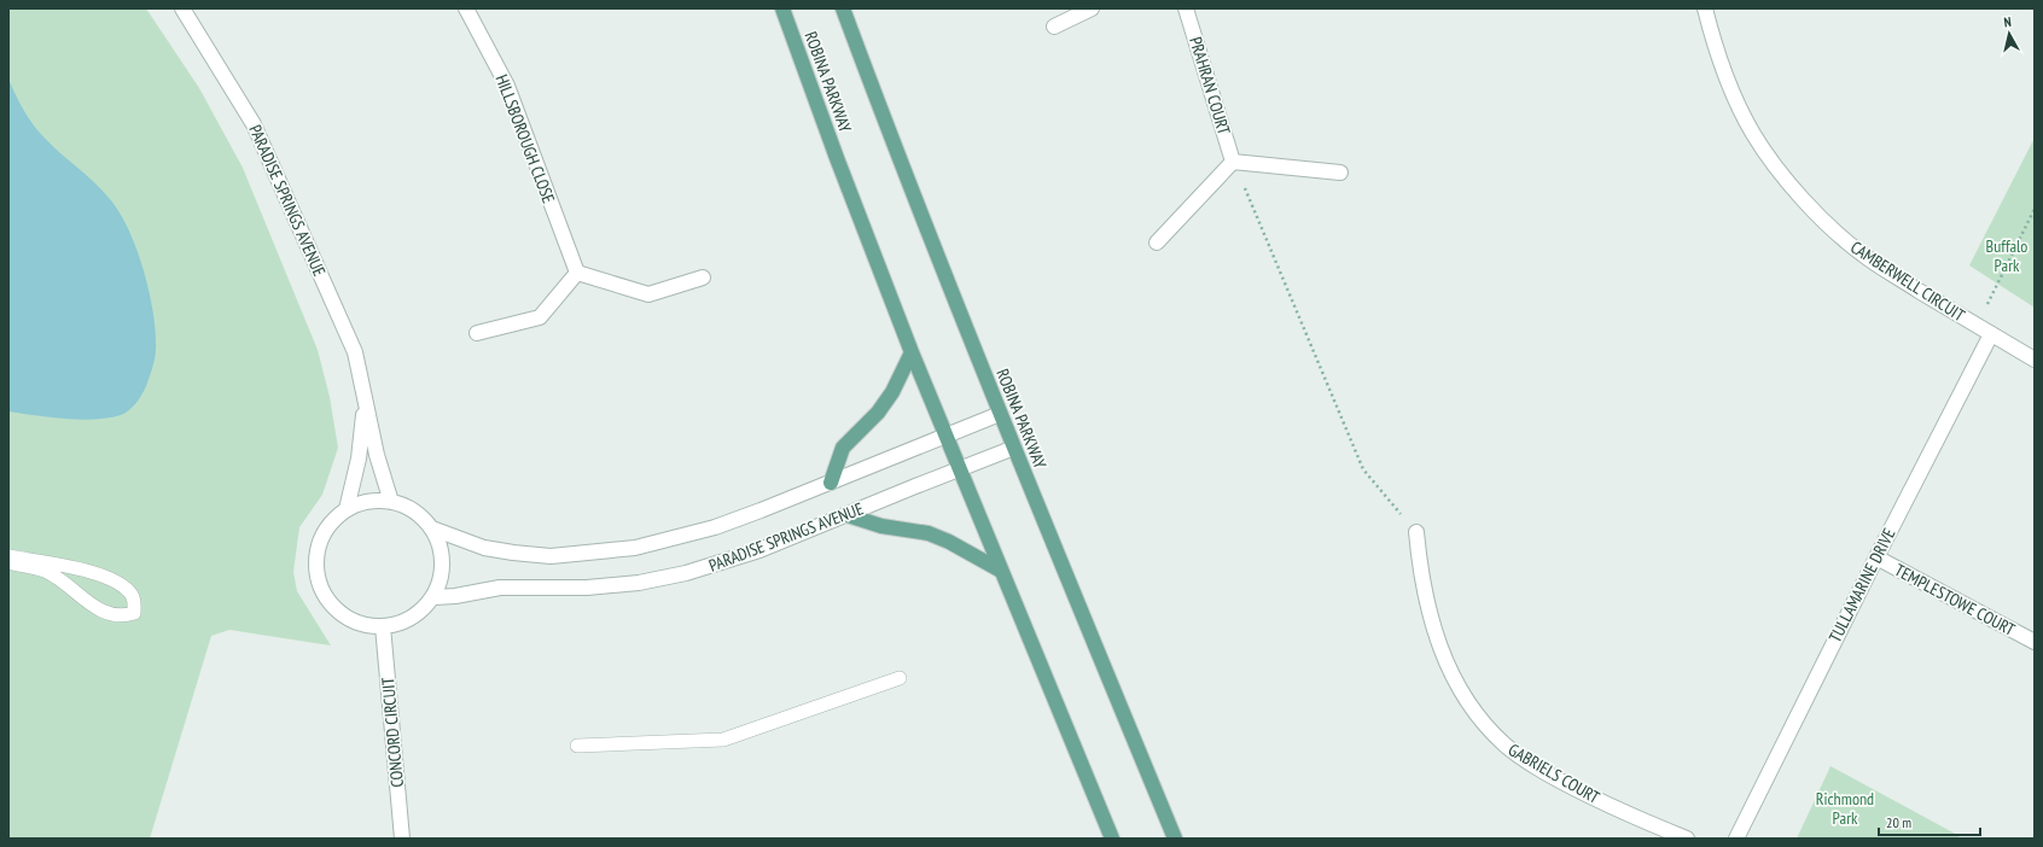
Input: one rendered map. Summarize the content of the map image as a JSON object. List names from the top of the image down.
{
  "streets": {
    "main road": ["ROBINA PARKWAY"],
    "street": [
      "PRAHRAN COURT",
      "HILLSBOROUGH CLOSE",
      "PARADISE SPRINGS AVENUE",
      "CAMBERWELL CIRCUIT",
      "TULLAMARINE DRIVE",
      "TEMPLESTOWE COURT",
      "CONCORD CIRCUIT",
      "GABRIELS COURT"
    ]
  },
  "crossings": [
    ["ROBINA PARKWAY", "PARADISE SPRINGS AVENUE"],
    ["PARADISE SPRINGS AVENUE", "CONCORD CIRCUIT"],
    ["CAMBERWELL CIRCUIT", "TULLAMARINE DRIVE"],
    ["TULLAMARINE DRIVE", "TEMPLESTOWE COURT"]
  ],
  "parks": ["Buffalo Park", "Richmond Park"],
  "scale_bar": "20 m",
  "north": "top"
}
